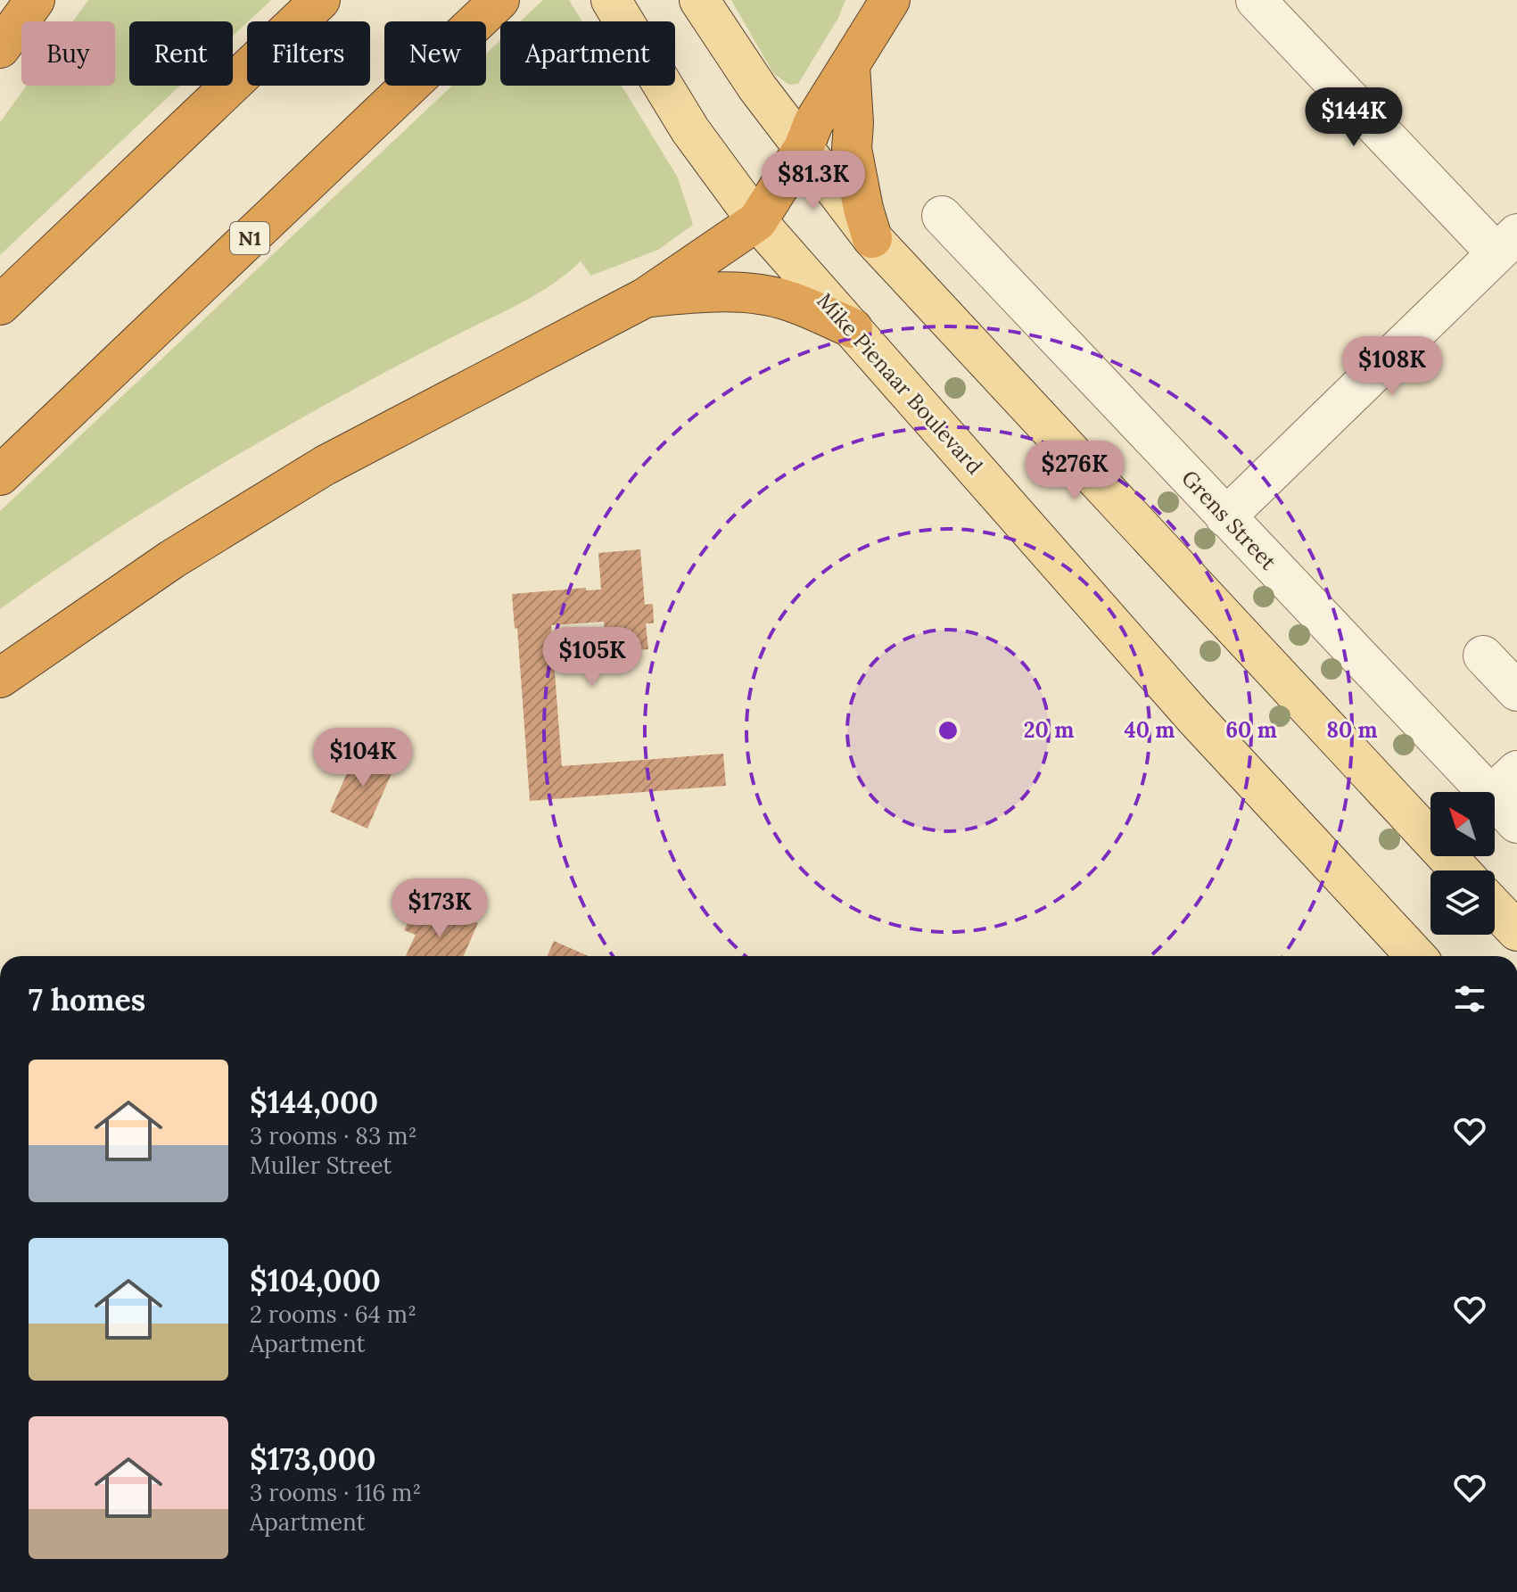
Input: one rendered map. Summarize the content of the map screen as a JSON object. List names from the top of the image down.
{
  "streets": {
    "highway": ["N1"],
    "main road": ["Mike Pienaar Boulevard"],
    "street": ["Grens Street"]
  },
  "north": "top left",
  "page": {
    "chip": [
      "Buy",
      "Rent",
      "Filters",
      "New",
      "Apartment"
    ],
    "price": [
      "$144K",
      "$81.3K",
      "$108K",
      "$276K",
      "$105K",
      "$104K",
      "$173K"
    ],
    "heading": "7 homes",
    "list": [
      {
        "name": "$144,000",
        "note": "3 rooms · 83 m² · Muller Street"
      },
      {
        "name": "$104,000",
        "note": "2 rooms · 64 m² · Apartment"
      },
      {
        "name": "$173,000",
        "note": "3 rooms · 116 m² · Apartment"
      }
    ]
  },
  "rings": [
    "20 m",
    "40 m",
    "60 m",
    "80 m"
  ]
}
